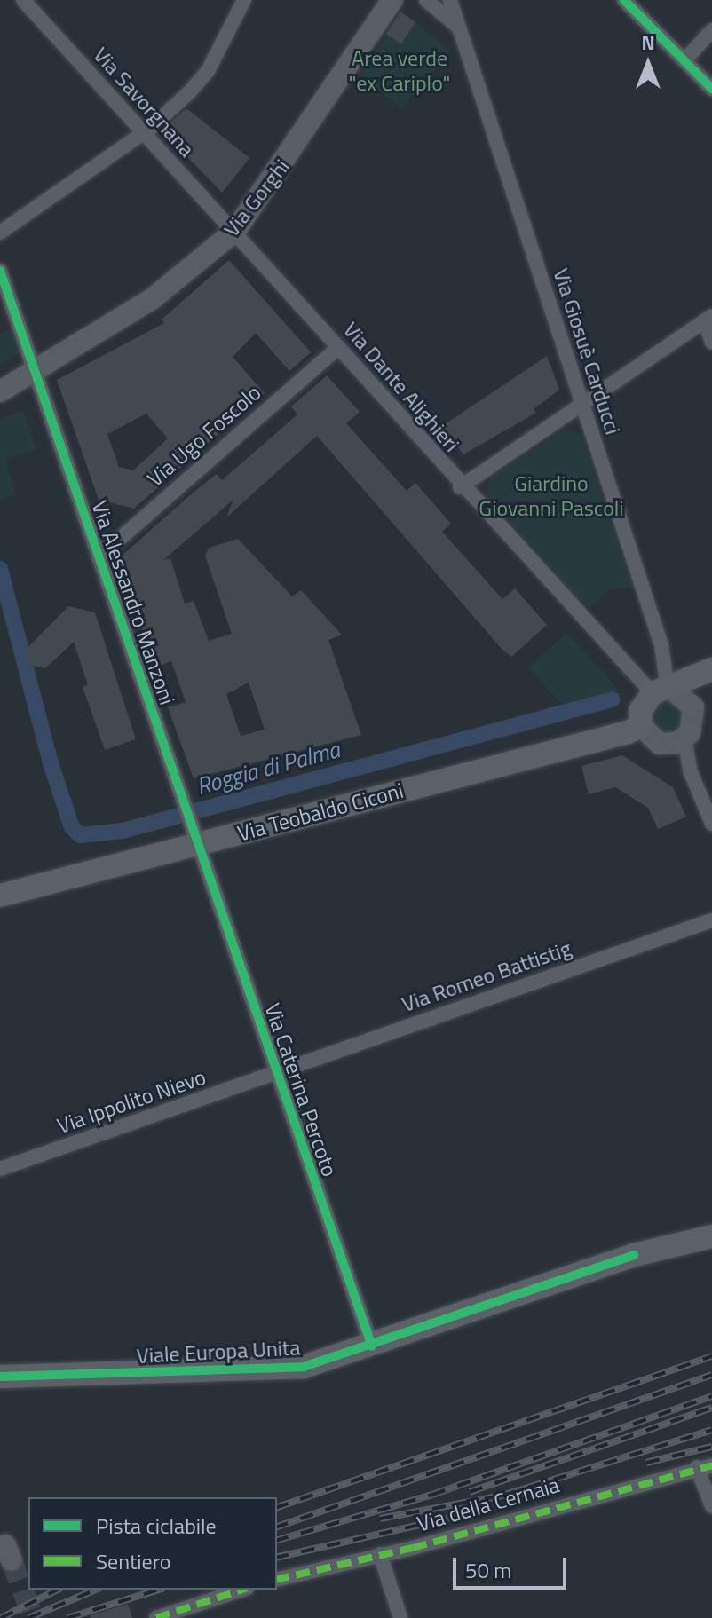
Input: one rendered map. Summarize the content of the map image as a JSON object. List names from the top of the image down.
{
  "streets": {
    "main road": ["Via Teobaldo Ciconi", "Viale Europa Unita"],
    "street": [
      "Via Savorgnana",
      "Via Gorghi",
      "Via Giosuè Carducci",
      "Via Dante Alighieri",
      "Via Ugo Foscolo",
      "Via Alessandro Manzoni",
      "Via Romeo Battistig",
      "Via Caterina Percoto",
      "Via Ippolito Nievo",
      "Via della Cernaia"
    ]
  },
  "crossings": [
    ["Via Savorgnana", "Via Gorghi"],
    ["Via Savorgnana", "Via Dante Alighieri"],
    ["Via Gorghi", "Via Dante Alighieri"],
    ["Via Gorghi", "Via Alessandro Manzoni"],
    ["Via Giosuè Carducci", "Via Dante Alighieri"],
    ["Via Giosuè Carducci", "Via Teobaldo Ciconi"],
    ["Via Dante Alighieri", "Via Ugo Foscolo"],
    ["Via Dante Alighieri", "Via Teobaldo Ciconi"],
    ["Via Ugo Foscolo", "Via Alessandro Manzoni"],
    ["Via Alessandro Manzoni", "Via Teobaldo Ciconi"],
    ["Via Alessandro Manzoni", "Via Caterina Percoto"],
    ["Via Teobaldo Ciconi", "Via Caterina Percoto"],
    ["Via Romeo Battistig", "Via Caterina Percoto"],
    ["Via Romeo Battistig", "Via Ippolito Nievo"],
    ["Via Caterina Percoto", "Via Ippolito Nievo"],
    ["Via Caterina Percoto", "Viale Europa Unita"]
  ],
  "water": ["Roggia di Palma"],
  "parks": ["Area verde \"ex Cariplo\"", "Giardino Giovanni Pascoli"],
  "legend": ["Pista ciclabile", "Sentiero"],
  "scale_bar": "50 m",
  "north": "top"
}
